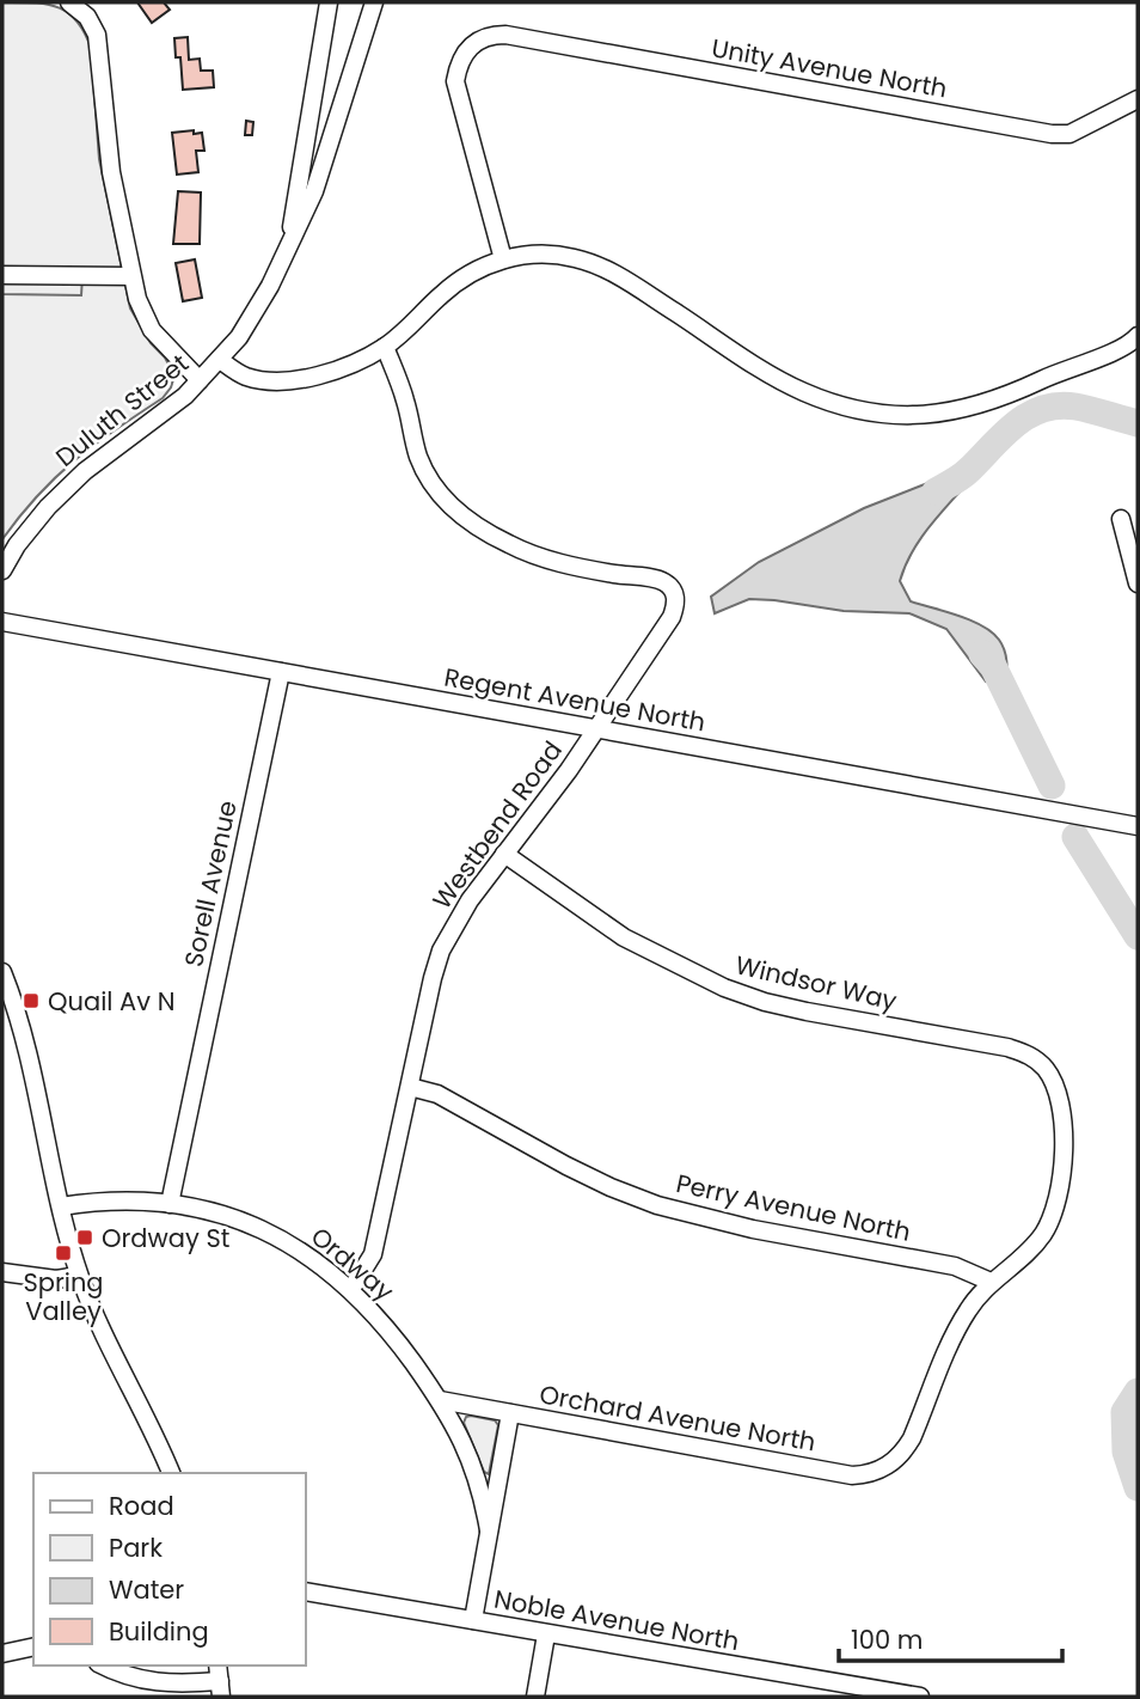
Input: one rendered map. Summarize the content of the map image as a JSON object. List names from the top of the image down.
{
  "streets": {
    "street": [
      "Unity Avenue North",
      "Duluth Street",
      "Regent Avenue North",
      "Westbend Road",
      "Sorell Avenue",
      "Windsor Way",
      "Perry Avenue North",
      "Ordway",
      "Orchard Avenue North",
      "Noble Avenue North"
    ]
  },
  "crossings": [
    ["Regent Avenue North", "Westbend Road"],
    ["Regent Avenue North", "Sorell Avenue"],
    ["Westbend Road", "Windsor Way"],
    ["Westbend Road", "Perry Avenue North"],
    ["Westbend Road", "Ordway"],
    ["Sorell Avenue", "Ordway"],
    ["Windsor Way", "Perry Avenue North"],
    ["Windsor Way", "Orchard Avenue North"],
    ["Perry Avenue North", "Orchard Avenue North"],
    ["Ordway", "Orchard Avenue North"],
    ["Ordway", "Noble Avenue North"]
  ],
  "places": {
    "transit": ["Quail Av N", "Ordway St", "Spring Valley"]
  },
  "legend": [
    "Road",
    "Park",
    "Water",
    "Building"
  ],
  "scale_bar": "100 m"
}
